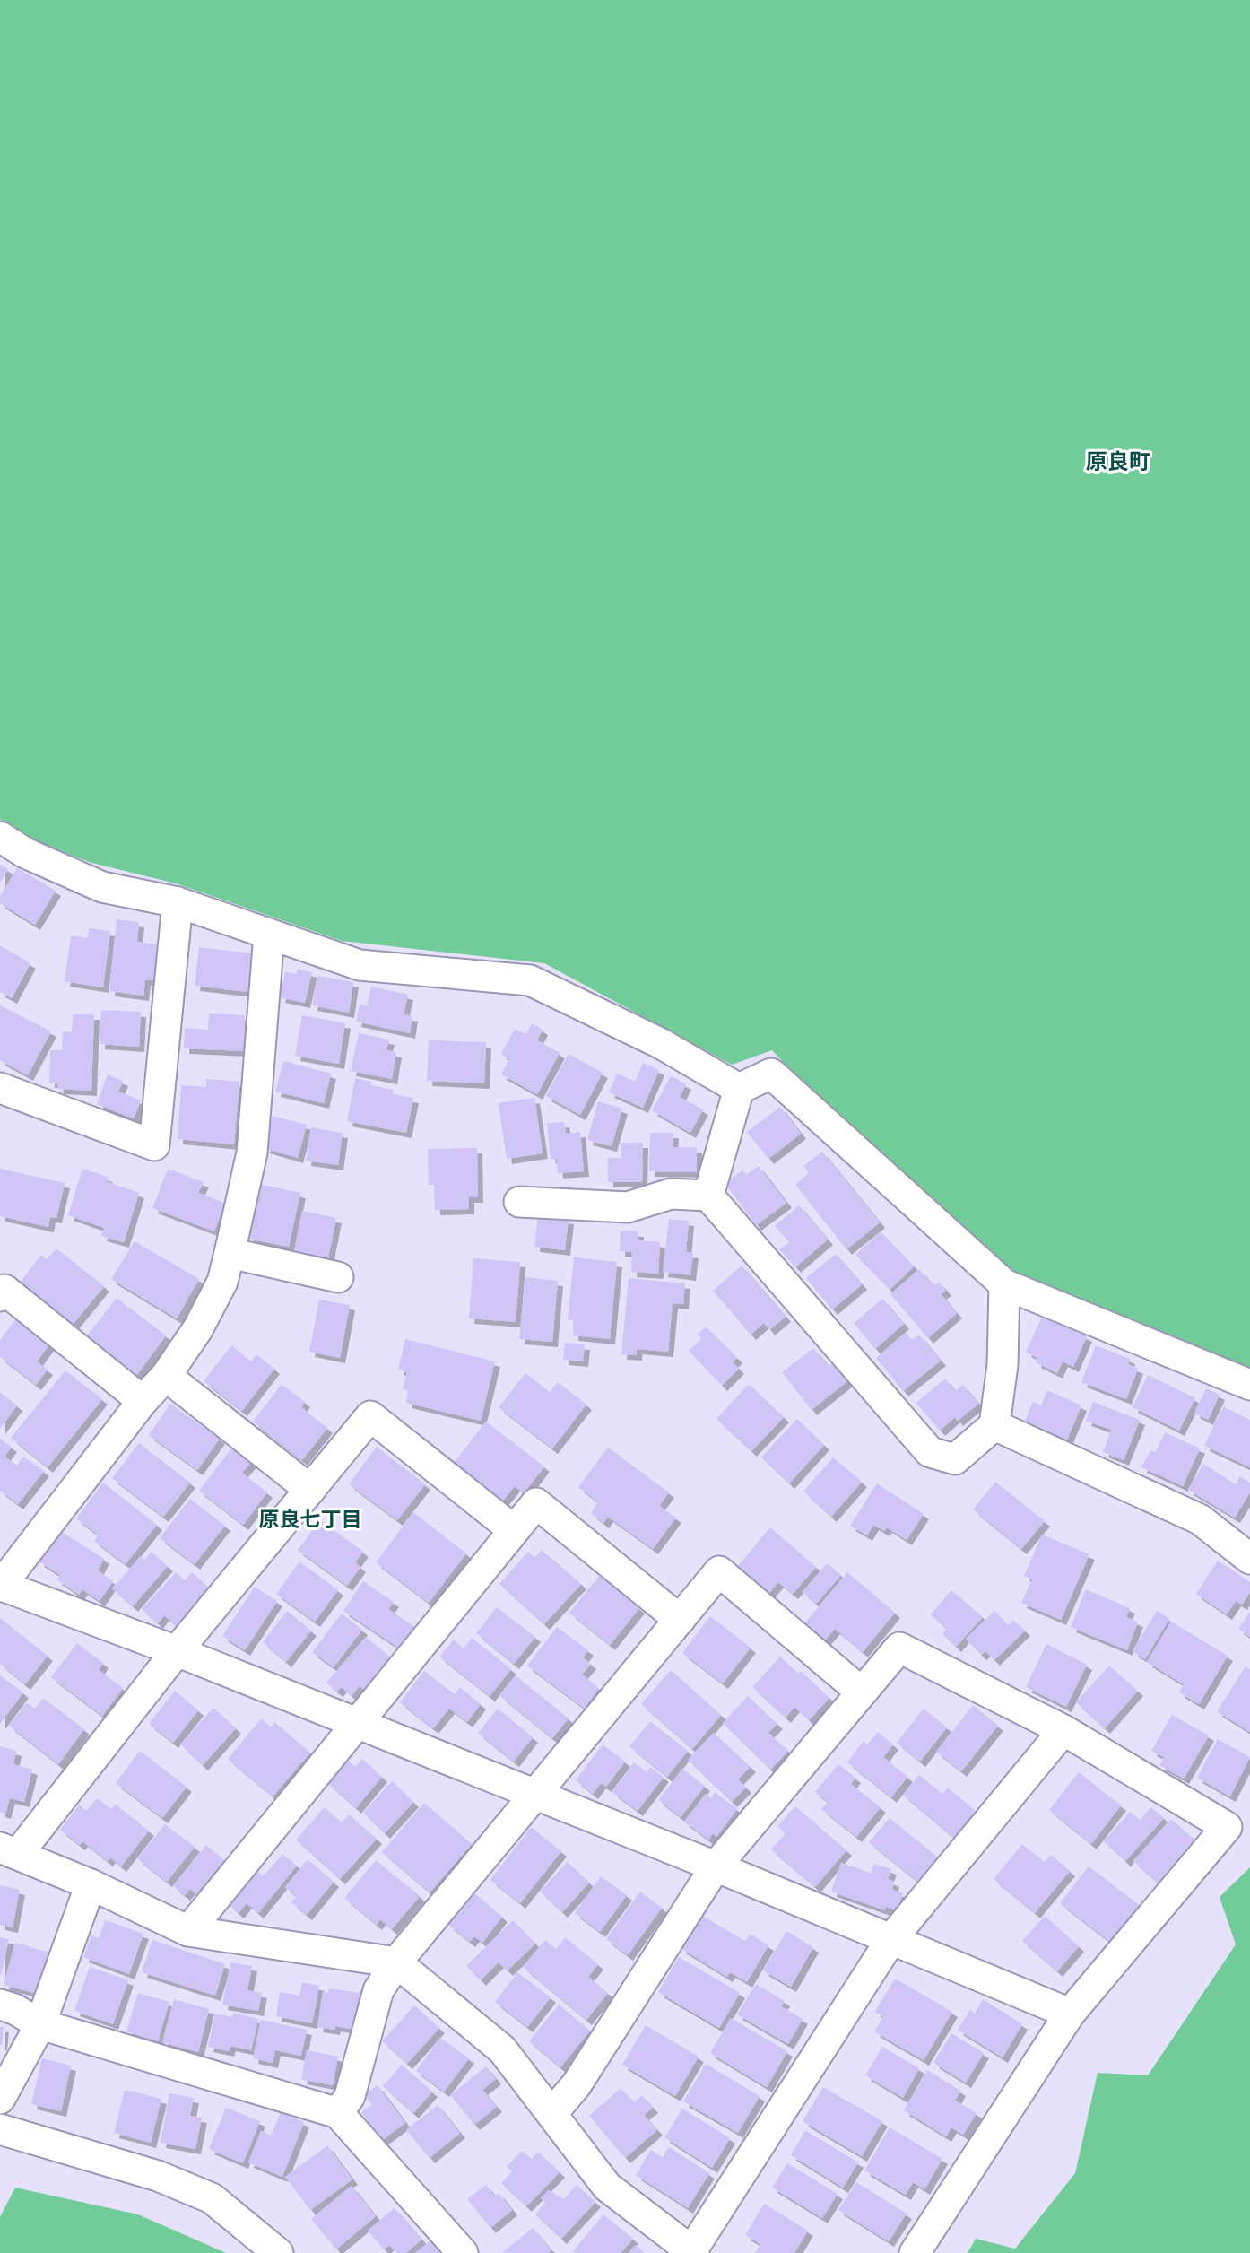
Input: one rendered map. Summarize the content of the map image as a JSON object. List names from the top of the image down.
{
  "districts": ["原良町", "原良七丁目"]
}
